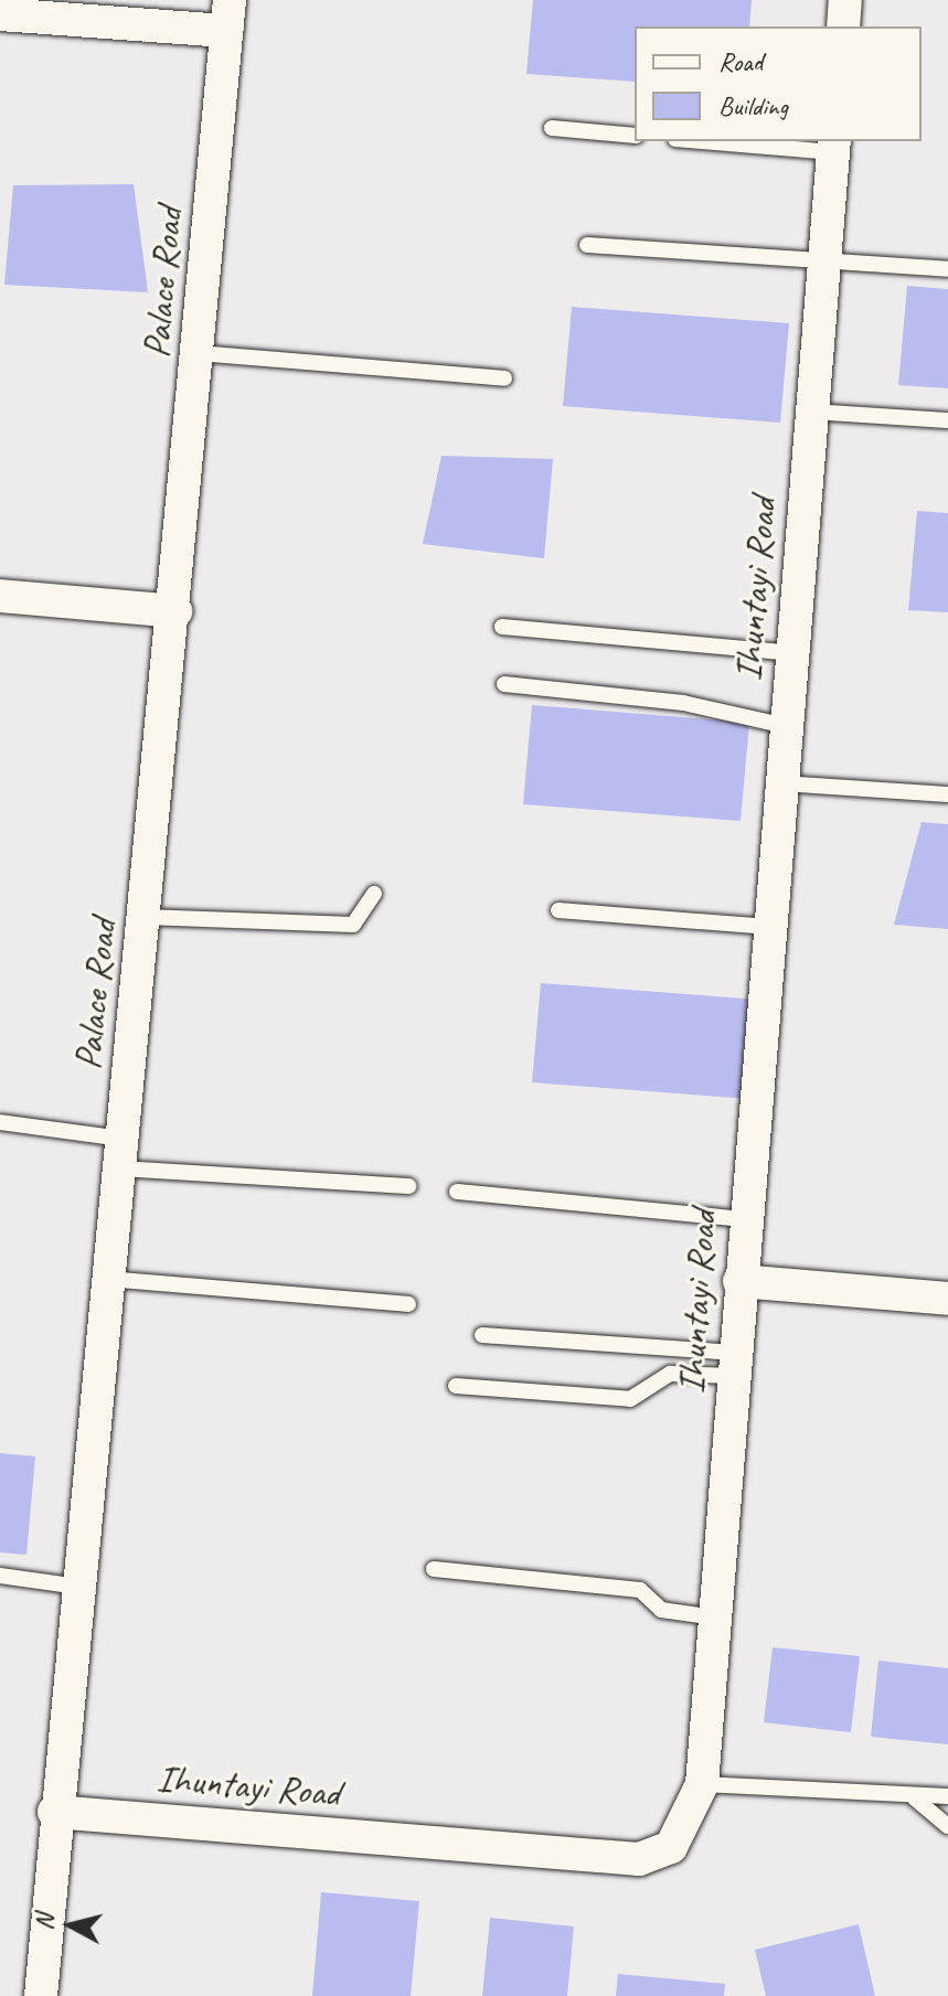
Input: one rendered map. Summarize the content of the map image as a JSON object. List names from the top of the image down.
{
  "streets": {
    "street": ["Palace Road", "Ihuntayi Road"]
  },
  "crossings": [
    ["Palace Road", "Ihuntayi Road"]
  ],
  "legend": ["Road", "Building"],
  "north": "left"
}
